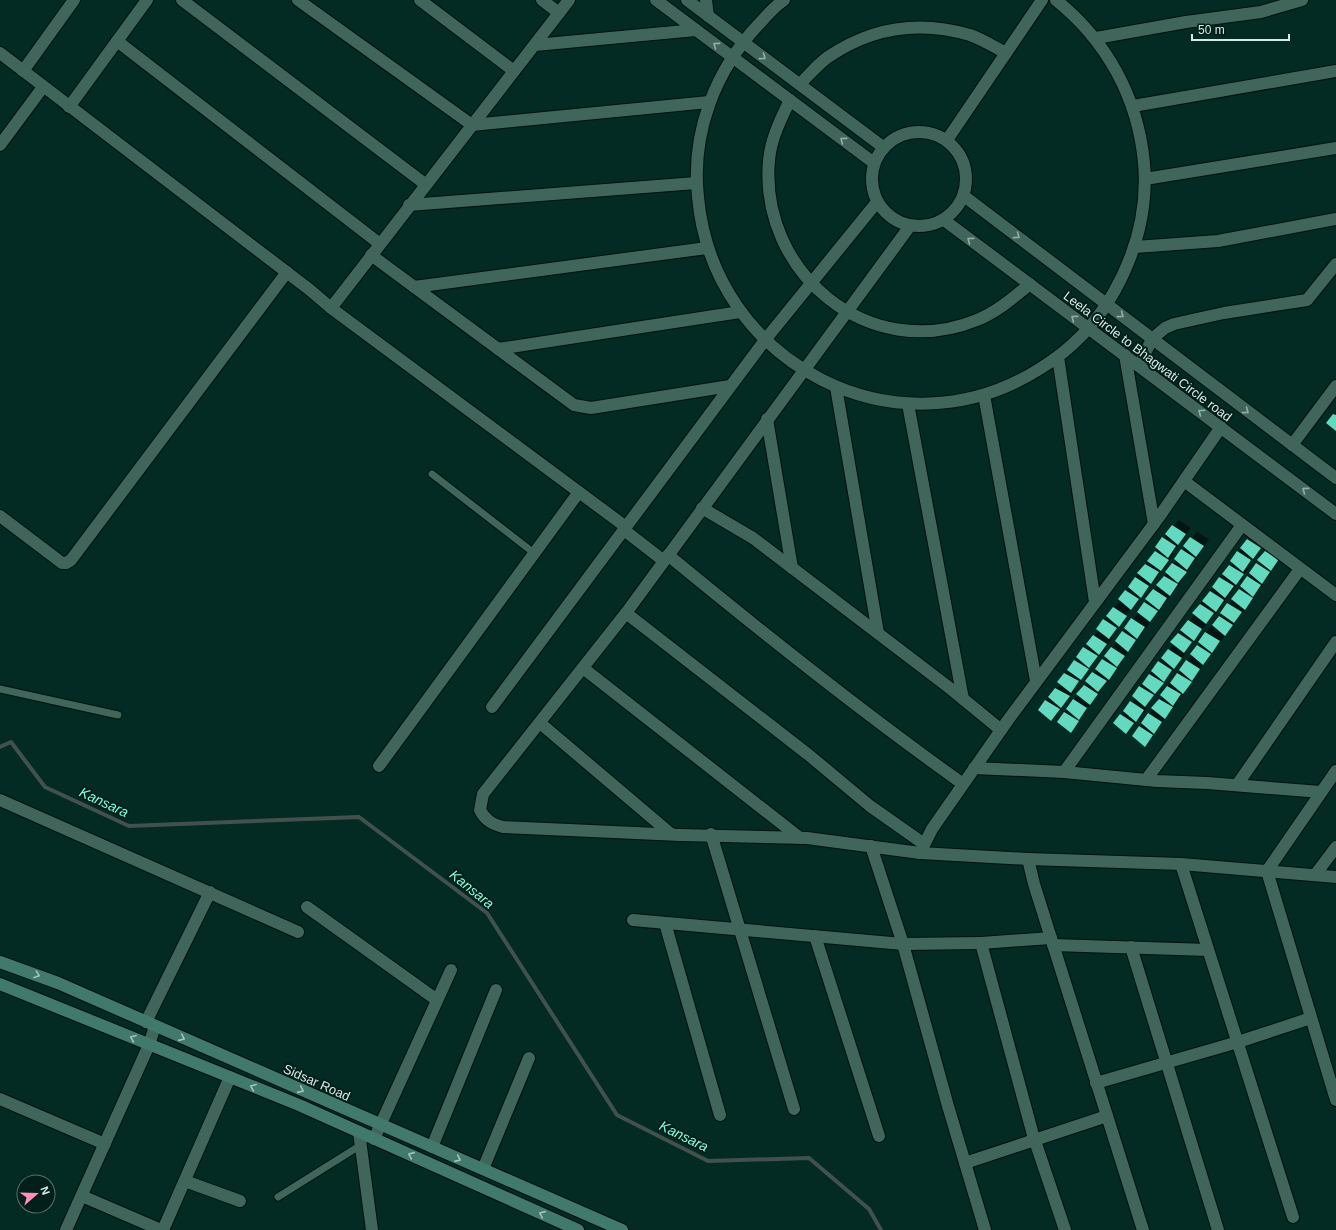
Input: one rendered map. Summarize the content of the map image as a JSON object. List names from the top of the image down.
{
  "streets": {
    "main road": ["Sidsar Road"],
    "street": ["Leela Circle to Bhagwati Circle road"]
  },
  "water": ["Kansara"],
  "scale_bar": "50 m",
  "north": "right"
}
